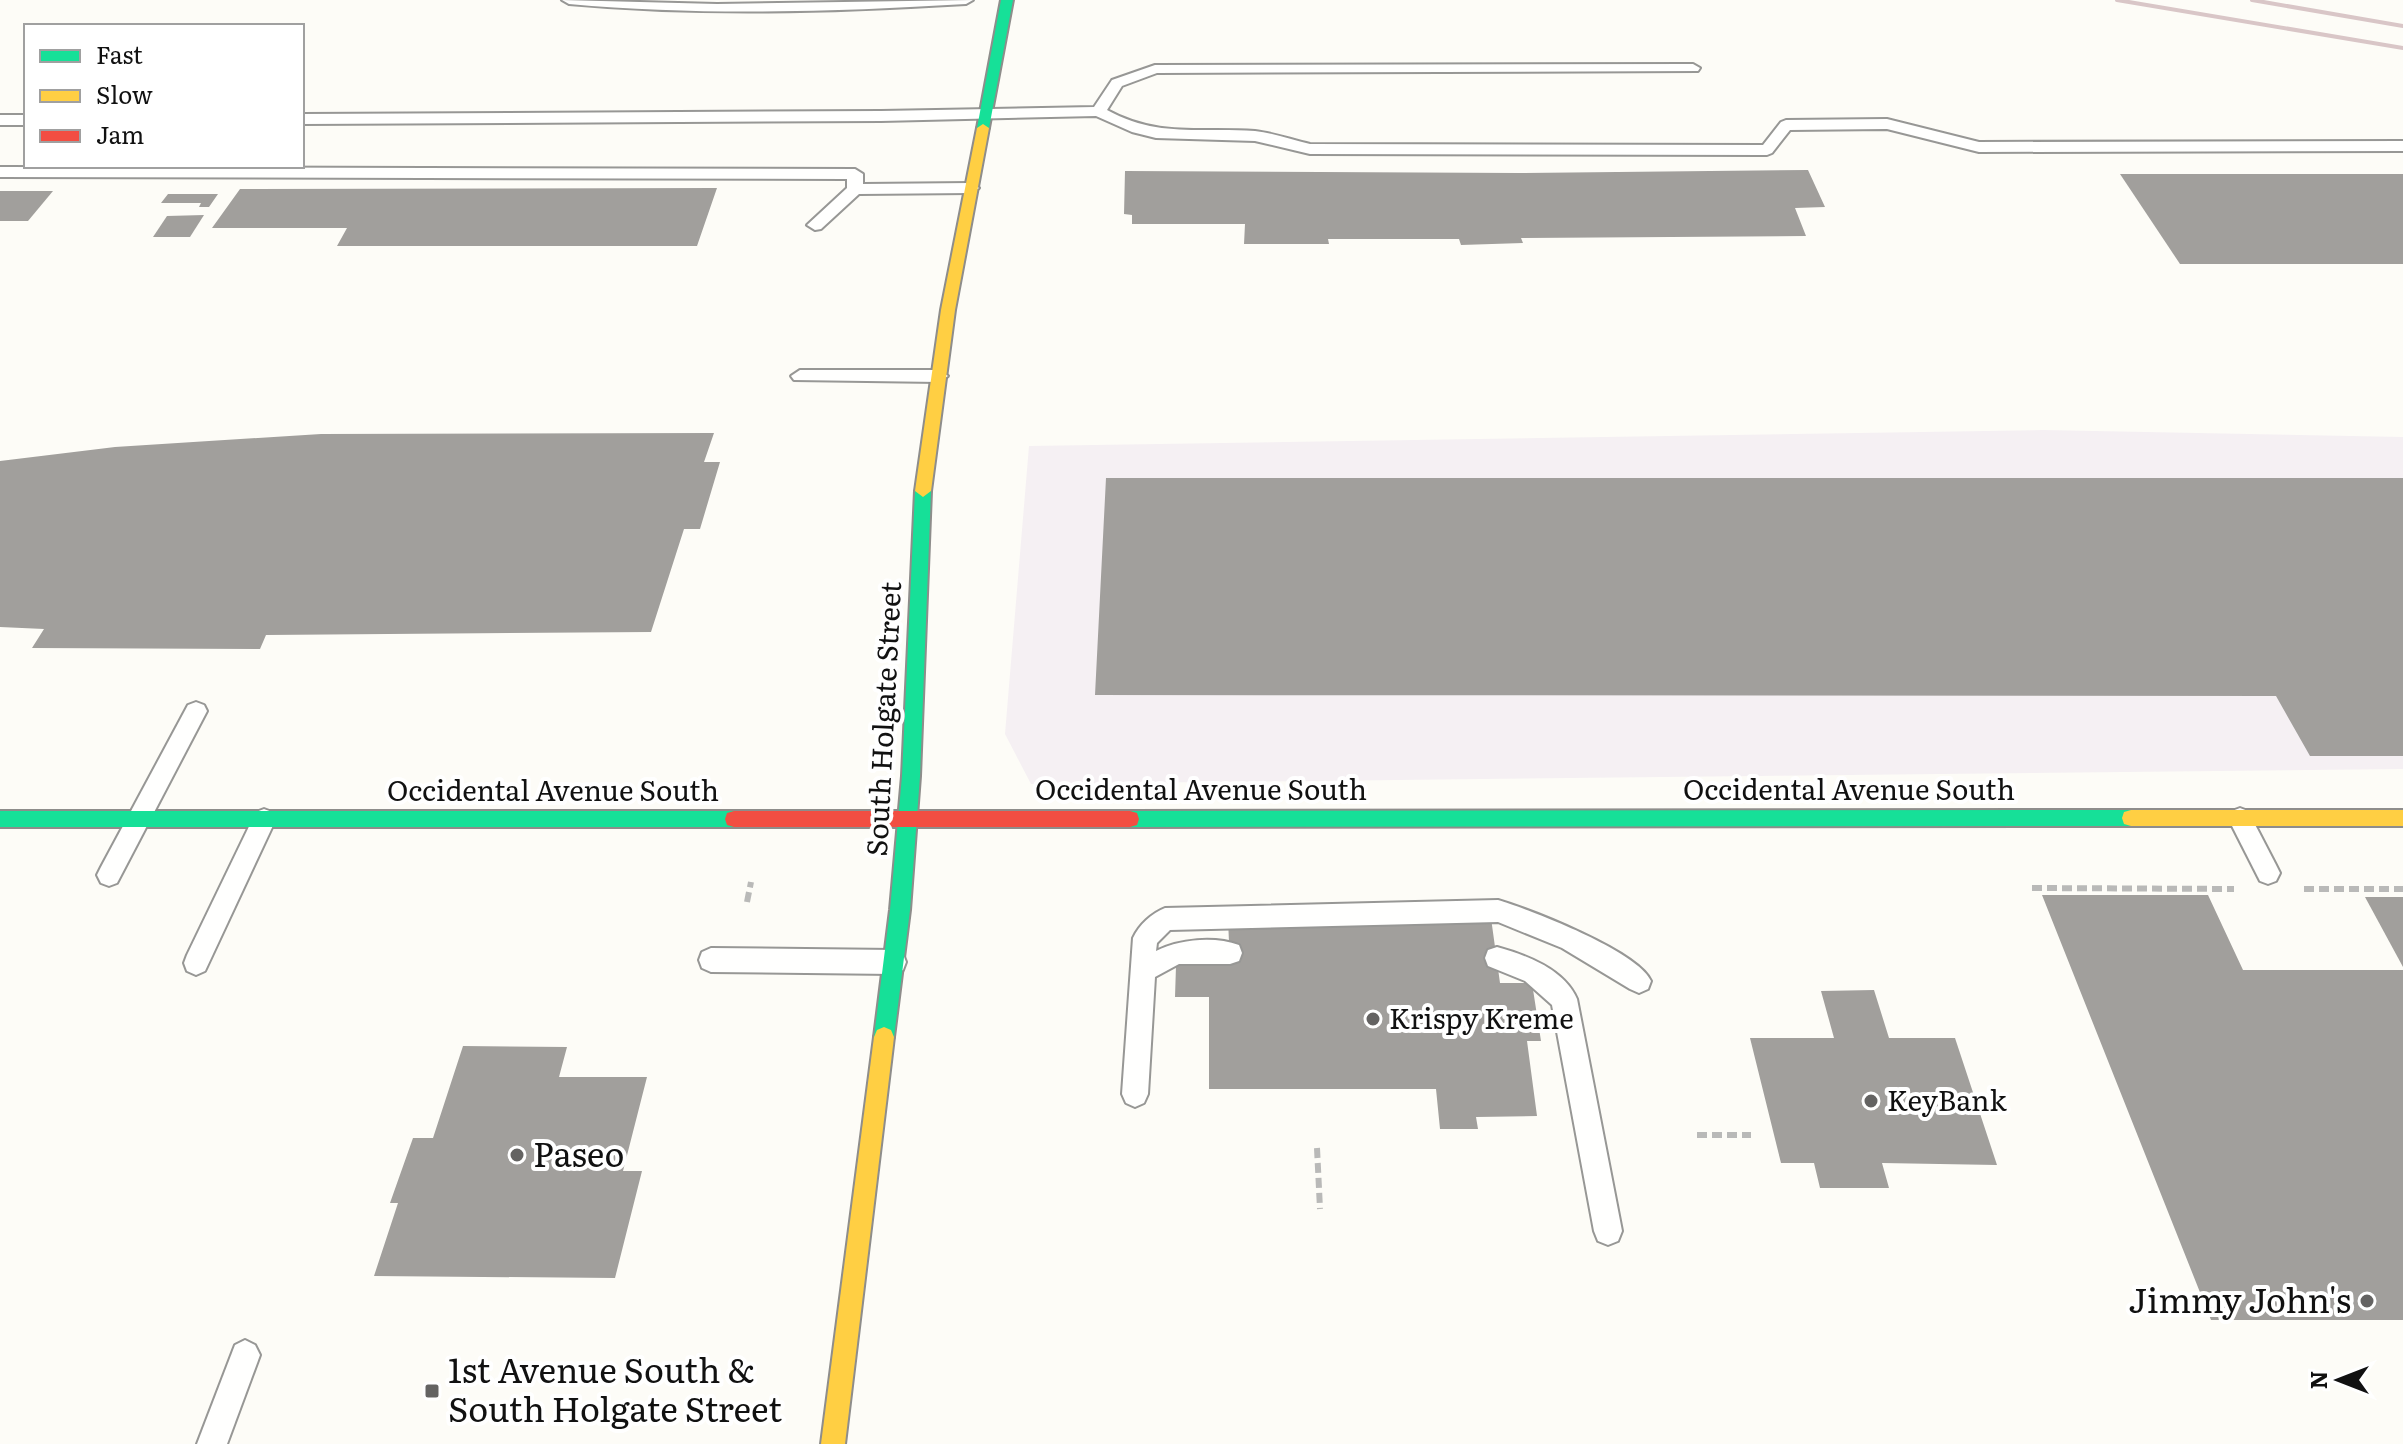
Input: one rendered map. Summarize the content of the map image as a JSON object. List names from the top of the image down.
{
  "streets": {
    "street": ["South Holgate Street", "Occidental Avenue South"]
  },
  "crossings": [
    ["South Holgate Street", "Occidental Avenue South"]
  ],
  "places": {
    "other": [
      "Krispy Kreme",
      "KeyBank",
      "Paseo",
      "Jimmy John's"
    ],
    "transit": ["1st Avenue South & South Holgate Street"]
  },
  "legend": ["Fast", "Slow", "Jam"],
  "north": "left"
}
